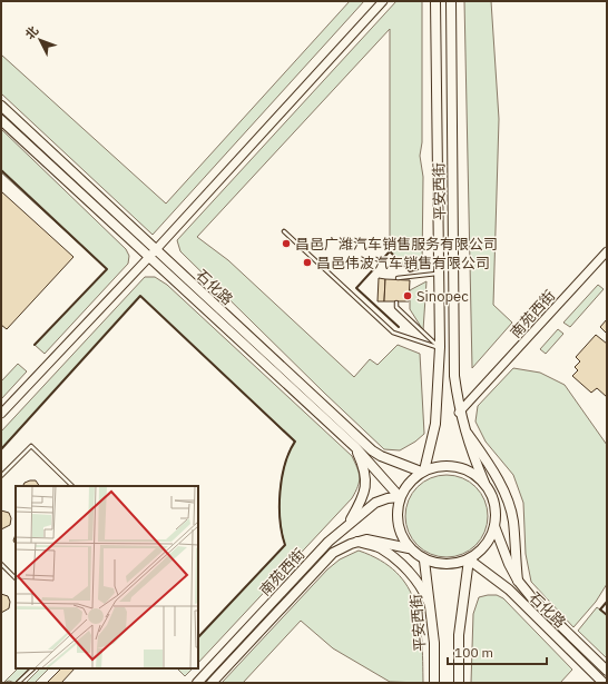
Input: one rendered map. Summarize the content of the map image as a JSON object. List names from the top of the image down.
{
  "streets": {
    "main road": ["平安西街", "石化路", "南苑西街"]
  },
  "crossings": [
    ["平安西街", "石化路"],
    ["平安西街", "南苑西街"],
    ["石化路", "南苑西街"]
  ],
  "places": ["昌邑广潍汽车销售服务有限公司", "昌邑伟波汽车销售有限公司", "Sinopec"],
  "scale_bar": "100 m",
  "north": "top left"
}
